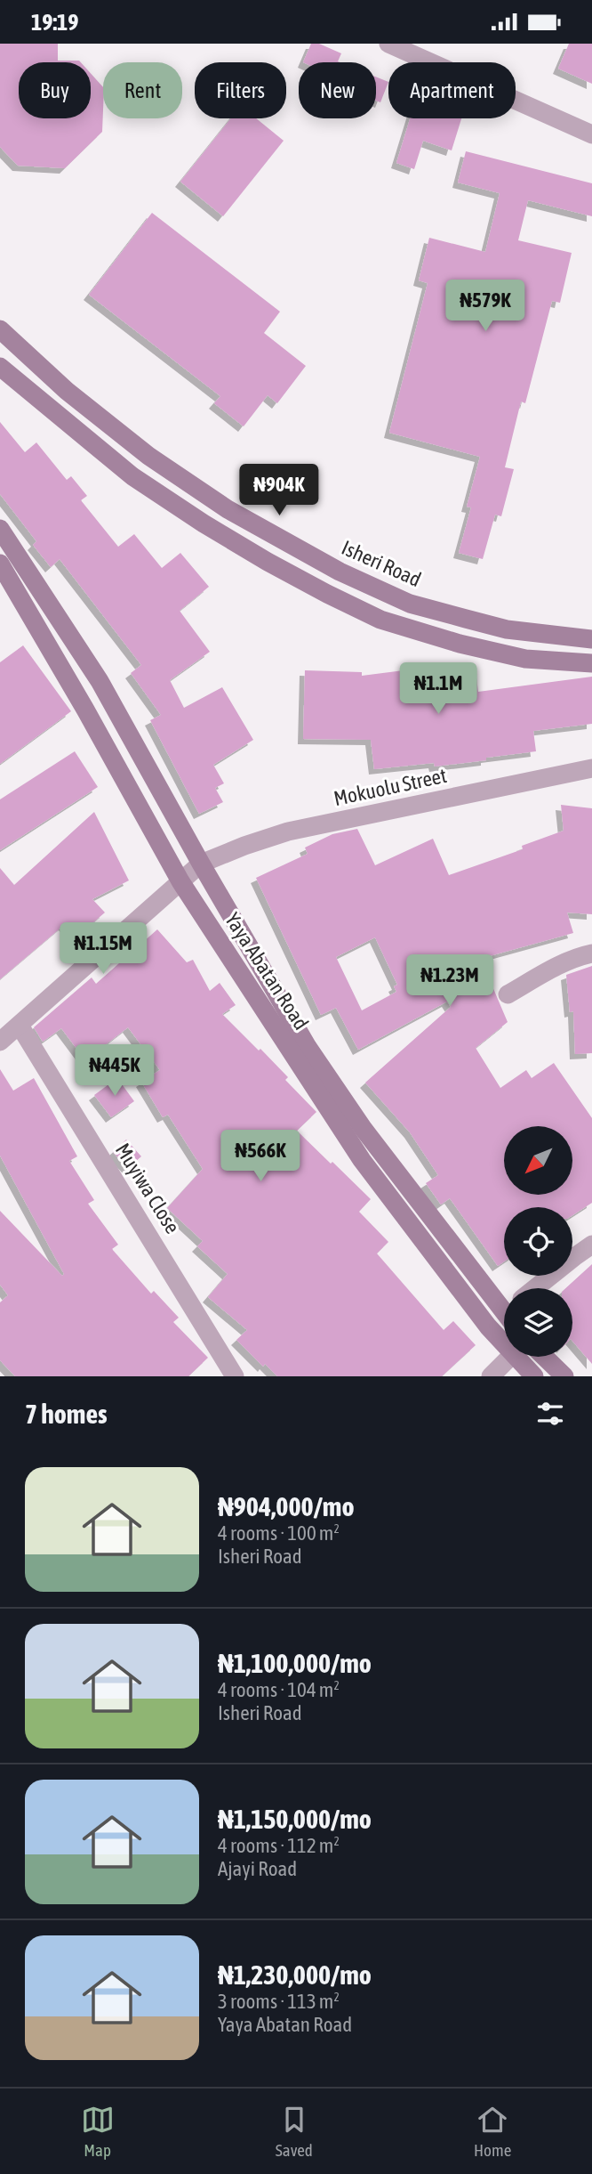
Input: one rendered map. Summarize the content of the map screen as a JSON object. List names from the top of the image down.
{
  "streets": {
    "main road": ["Isheri Road", "Yaya Abatan Road"],
    "street": ["Mokuolu Street", "Muyiwa Close"]
  },
  "crossings": [
    ["Mokuolu Street", "Yaya Abatan Road"],
    ["Mokuolu Street", "Muyiwa Close"]
  ],
  "north": "bottom left",
  "page": {
    "status": "19:19",
    "chip": [
      "Buy",
      "Rent",
      "Filters",
      "New",
      "Apartment"
    ],
    "price": [
      "₦579K",
      "₦904K",
      "₦1.1M",
      "₦1.15M",
      "₦1.23M",
      "₦445K",
      "₦566K"
    ],
    "heading": "7 homes",
    "list": [
      {
        "name": "₦904,000/mo",
        "note": "4 rooms · 100 m² · Isheri Road"
      },
      {
        "name": "₦1,100,000/mo",
        "note": "4 rooms · 104 m² · Isheri Road"
      },
      {
        "name": "₦1,150,000/mo",
        "note": "4 rooms · 112 m² · Ajayi Road"
      },
      {
        "name": "₦1,230,000/mo",
        "note": "3 rooms · 113 m² · Yaya Abatan Road"
      }
    ],
    "tabs": ["Map", "Saved", "Home"]
  }
}
